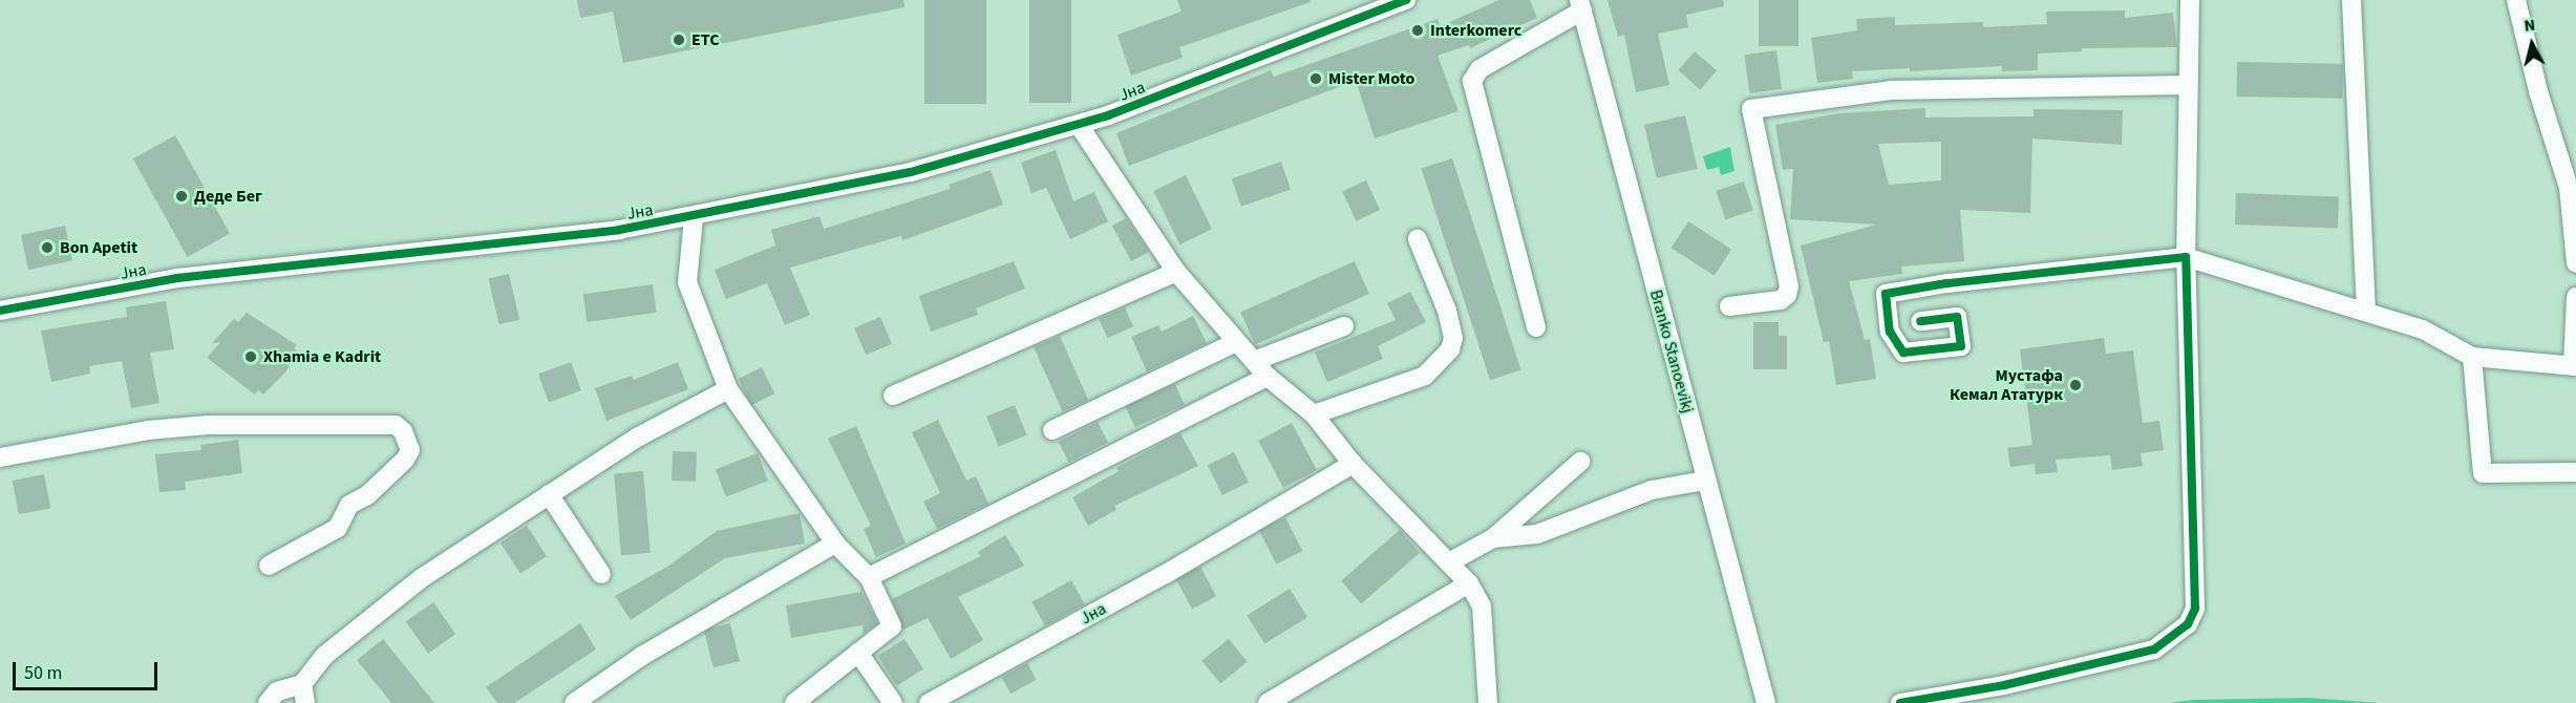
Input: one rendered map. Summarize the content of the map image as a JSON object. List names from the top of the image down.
{
  "streets": {
    "street": ["Јна", "Branko Stanoevikj"]
  },
  "places": [
    "Interkomerc",
    "ETC",
    "Mister Moto",
    "Деде Бег",
    "Bon Apetit",
    "Xhamia e Kadrit",
    "Мустафа Кемал Ататурк"
  ],
  "scale_bar": "50 m",
  "north": "top"
}
